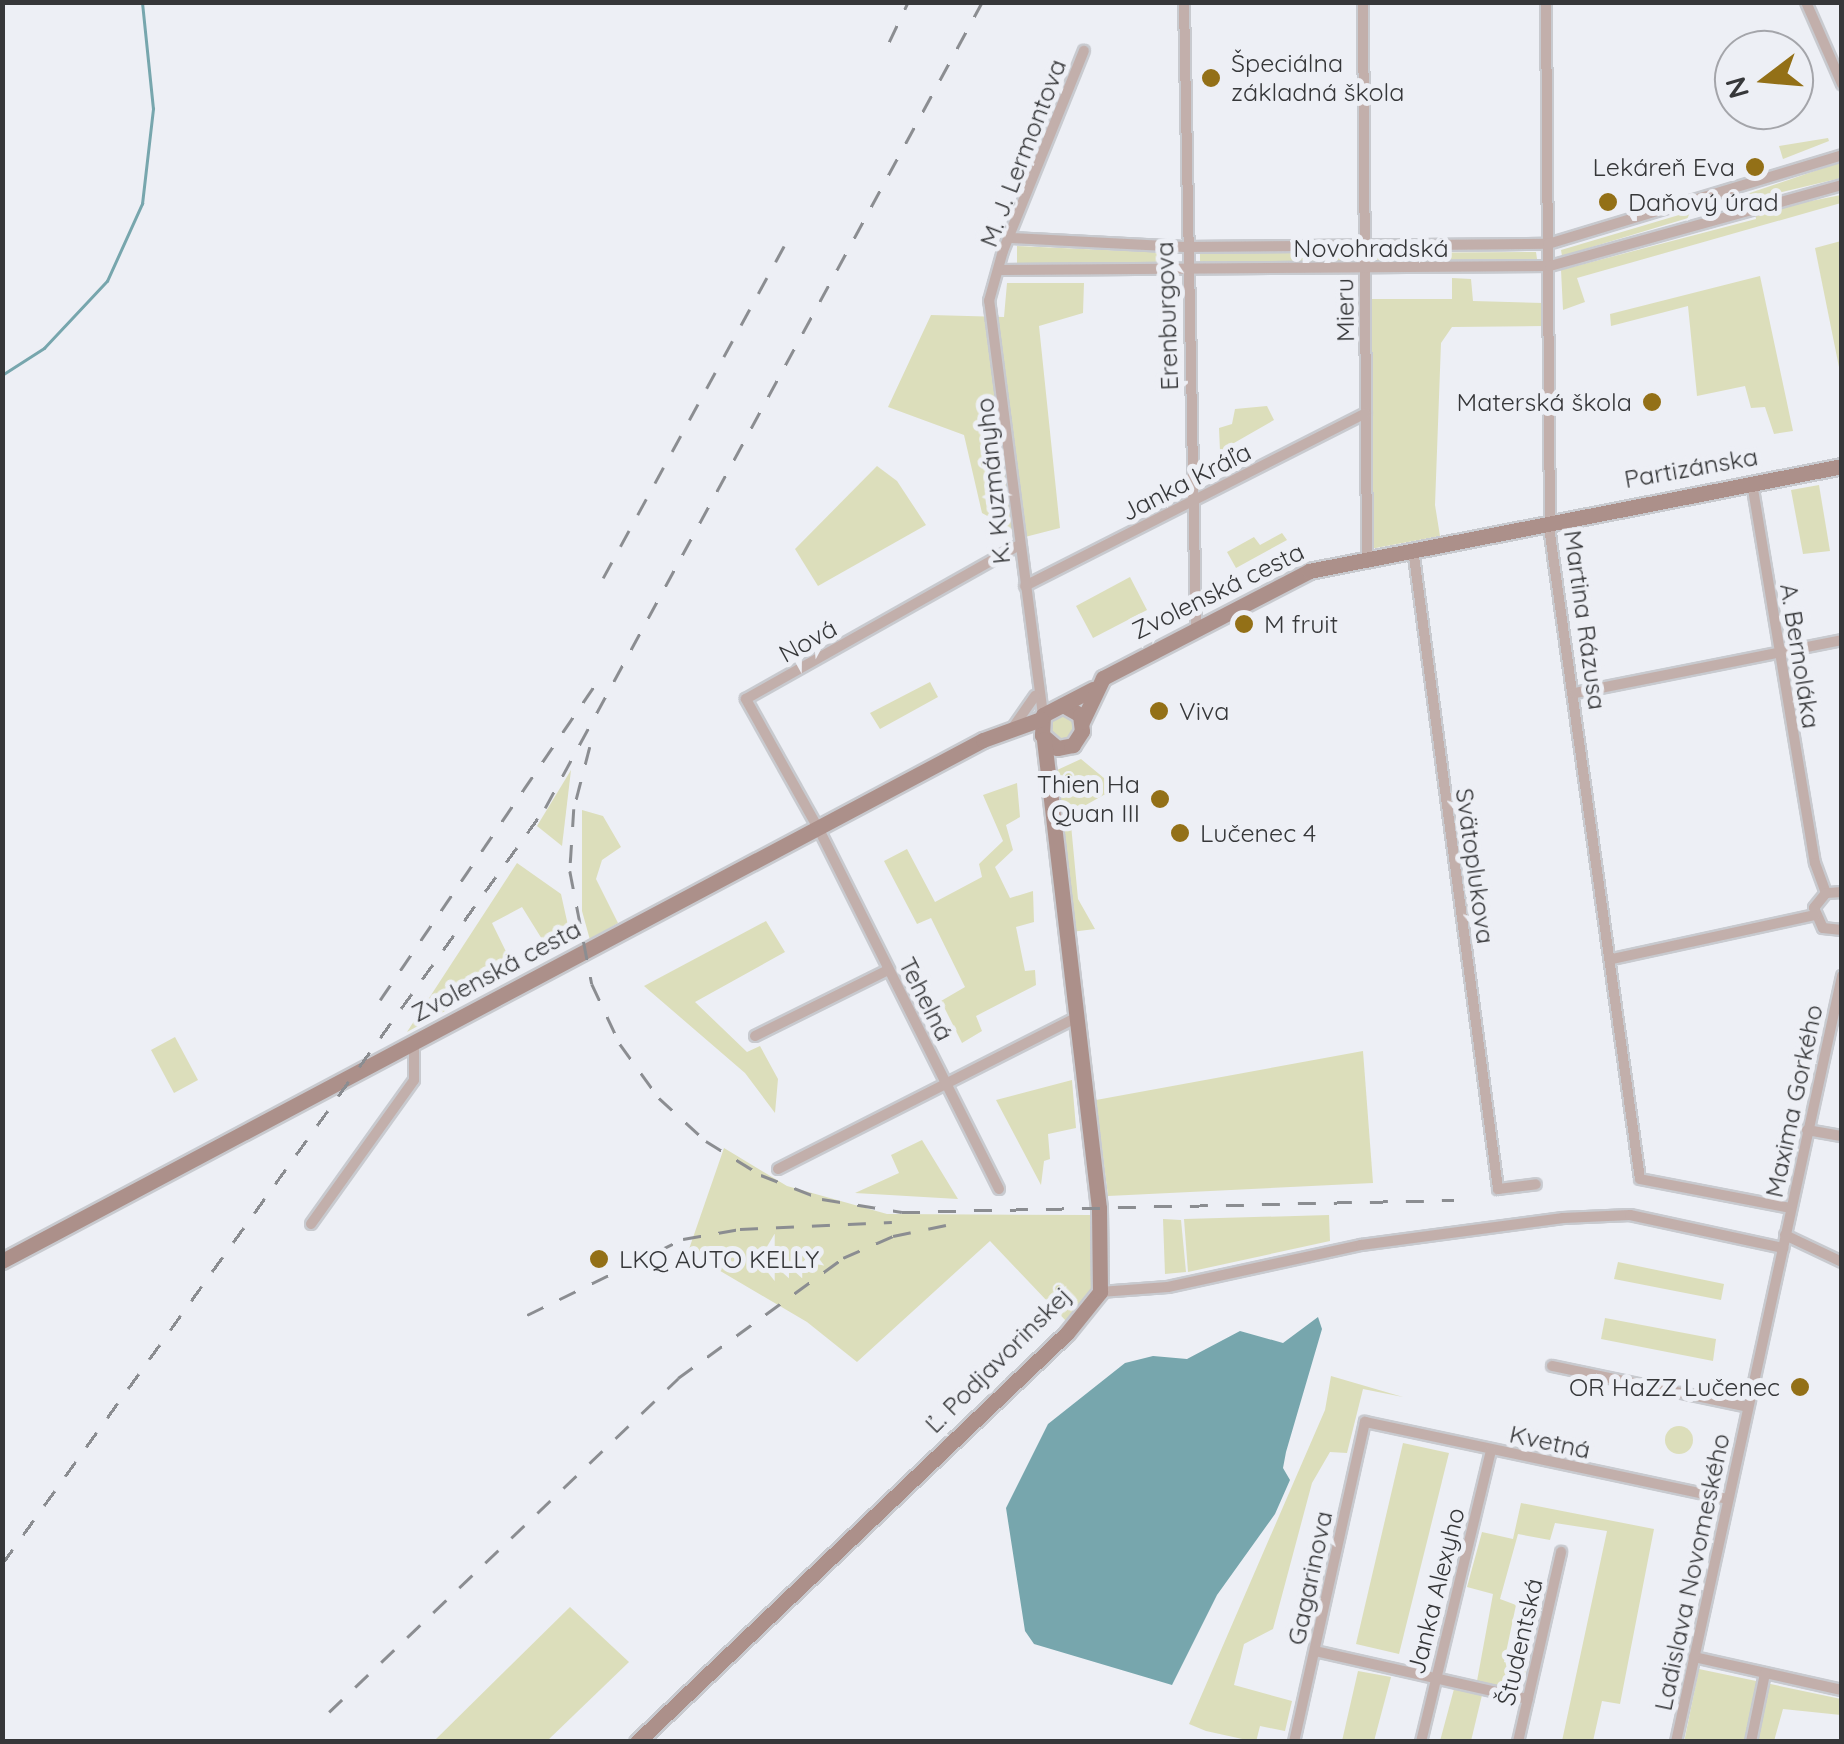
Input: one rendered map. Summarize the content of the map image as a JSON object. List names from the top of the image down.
{
  "streets": {
    "street": [
      "M. J. Lermontova",
      "Novohradská",
      "Mieru",
      "Erenburgova",
      "Partizánska",
      "K. Kuzmányho",
      "Janka Kráľa",
      "Zvolenská cesta",
      "Martina Rázusa",
      "Nová",
      "A. Bernoláka",
      "Svätoplukova",
      "Tehelná",
      "Maxima Gorkého",
      "Ľ. Podjavorinskej",
      "Kvetná",
      "Ladislava Novomeského",
      "Gagarinova",
      "Janka Alexyho",
      "Študentská"
    ]
  },
  "crossings": [
    ["M. J. Lermontova", "Novohradská"],
    ["M. J. Lermontova", "K. Kuzmányho"],
    ["Novohradská", "Mieru"],
    ["Novohradská", "Erenburgova"],
    ["Novohradská", "K. Kuzmányho"],
    ["Novohradská", "Martina Rázusa"],
    ["Mieru", "Janka Kráľa"],
    ["Mieru", "Zvolenská cesta"],
    ["Erenburgova", "Janka Kráľa"],
    ["Erenburgova", "Zvolenská cesta"],
    ["Partizánska", "Zvolenská cesta"],
    ["Partizánska", "Martina Rázusa"],
    ["Partizánska", "A. Bernoláka"],
    ["K. Kuzmányho", "Janka Kráľa"],
    ["K. Kuzmányho", "Nová"],
    ["Zvolenská cesta", "Martina Rázusa"],
    ["Zvolenská cesta", "Nová"],
    ["Zvolenská cesta", "Svätoplukova"],
    ["Zvolenská cesta", "Tehelná"],
    ["Zvolenská cesta", "Ľ. Podjavorinskej"],
    ["Martina Rázusa", "Maxima Gorkého"],
    ["Nová", "Tehelná"],
    ["Maxima Gorkého", "Ladislava Novomeského"],
    ["Kvetná", "Ladislava Novomeského"],
    ["Kvetná", "Gagarinova"],
    ["Kvetná", "Janka Alexyho"]
  ],
  "places": [
    "Špeciálna základná škola",
    "Lekáreň Eva",
    "Daňový úrad",
    "Materská škola",
    "M fruit",
    "Viva",
    "Thien Ha Quan III",
    "Lučenec 4",
    "LKQ AUTO KELLY",
    "OR HaZZ Lučenec"
  ],
  "north": "left"
}
